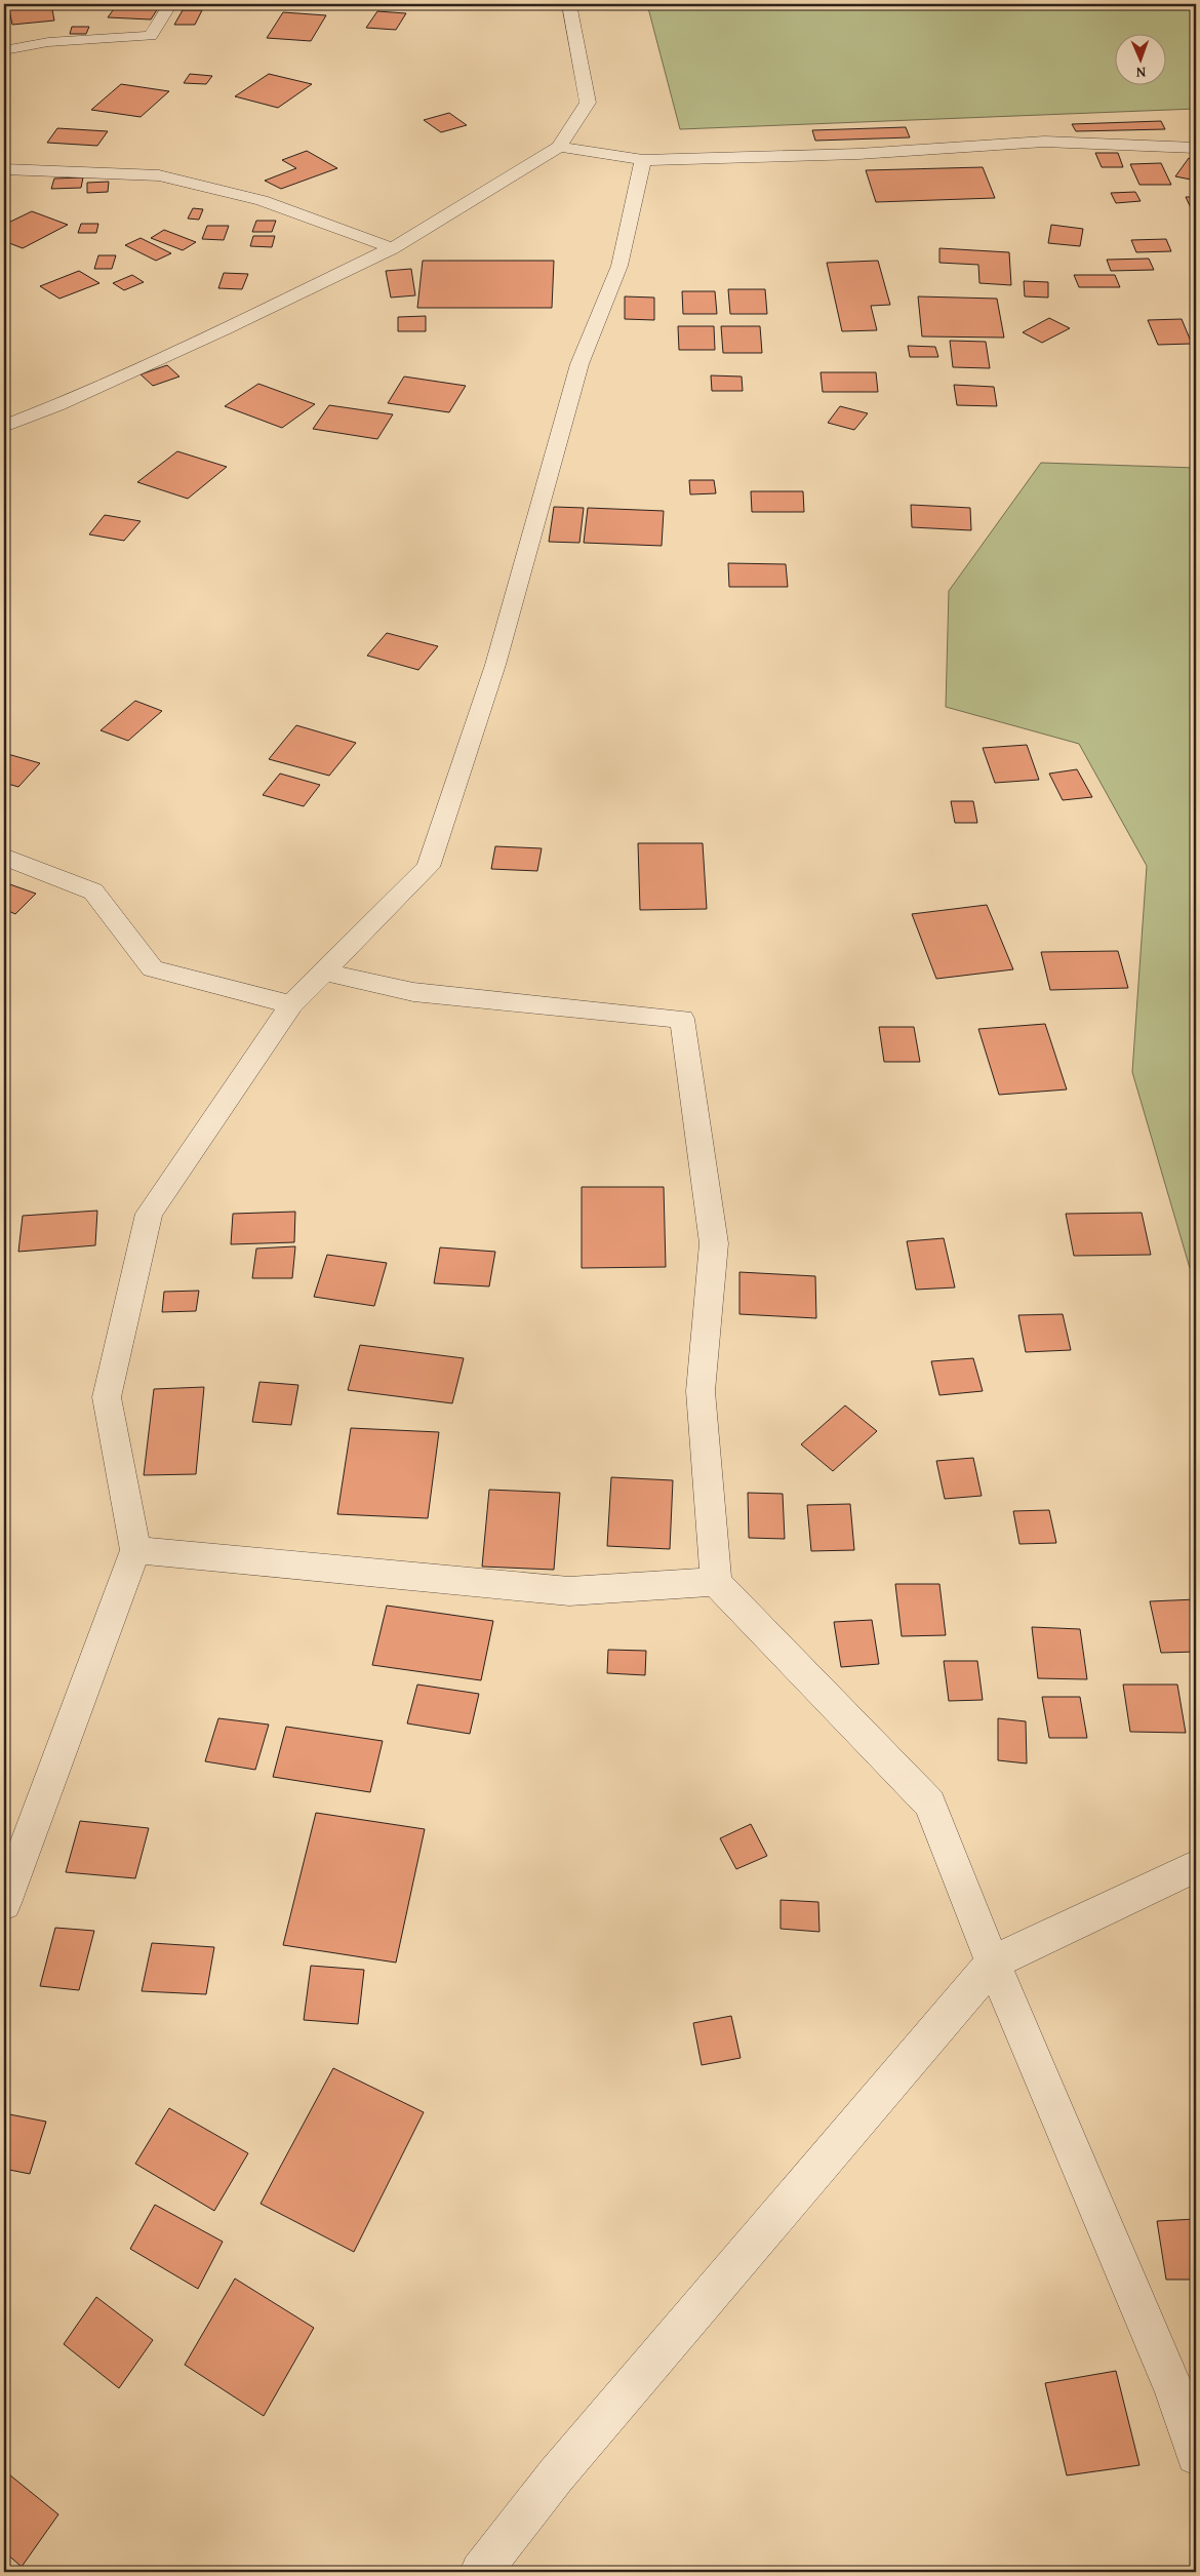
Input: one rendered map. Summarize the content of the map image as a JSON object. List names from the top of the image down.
{
  "north": "bottom"
}
